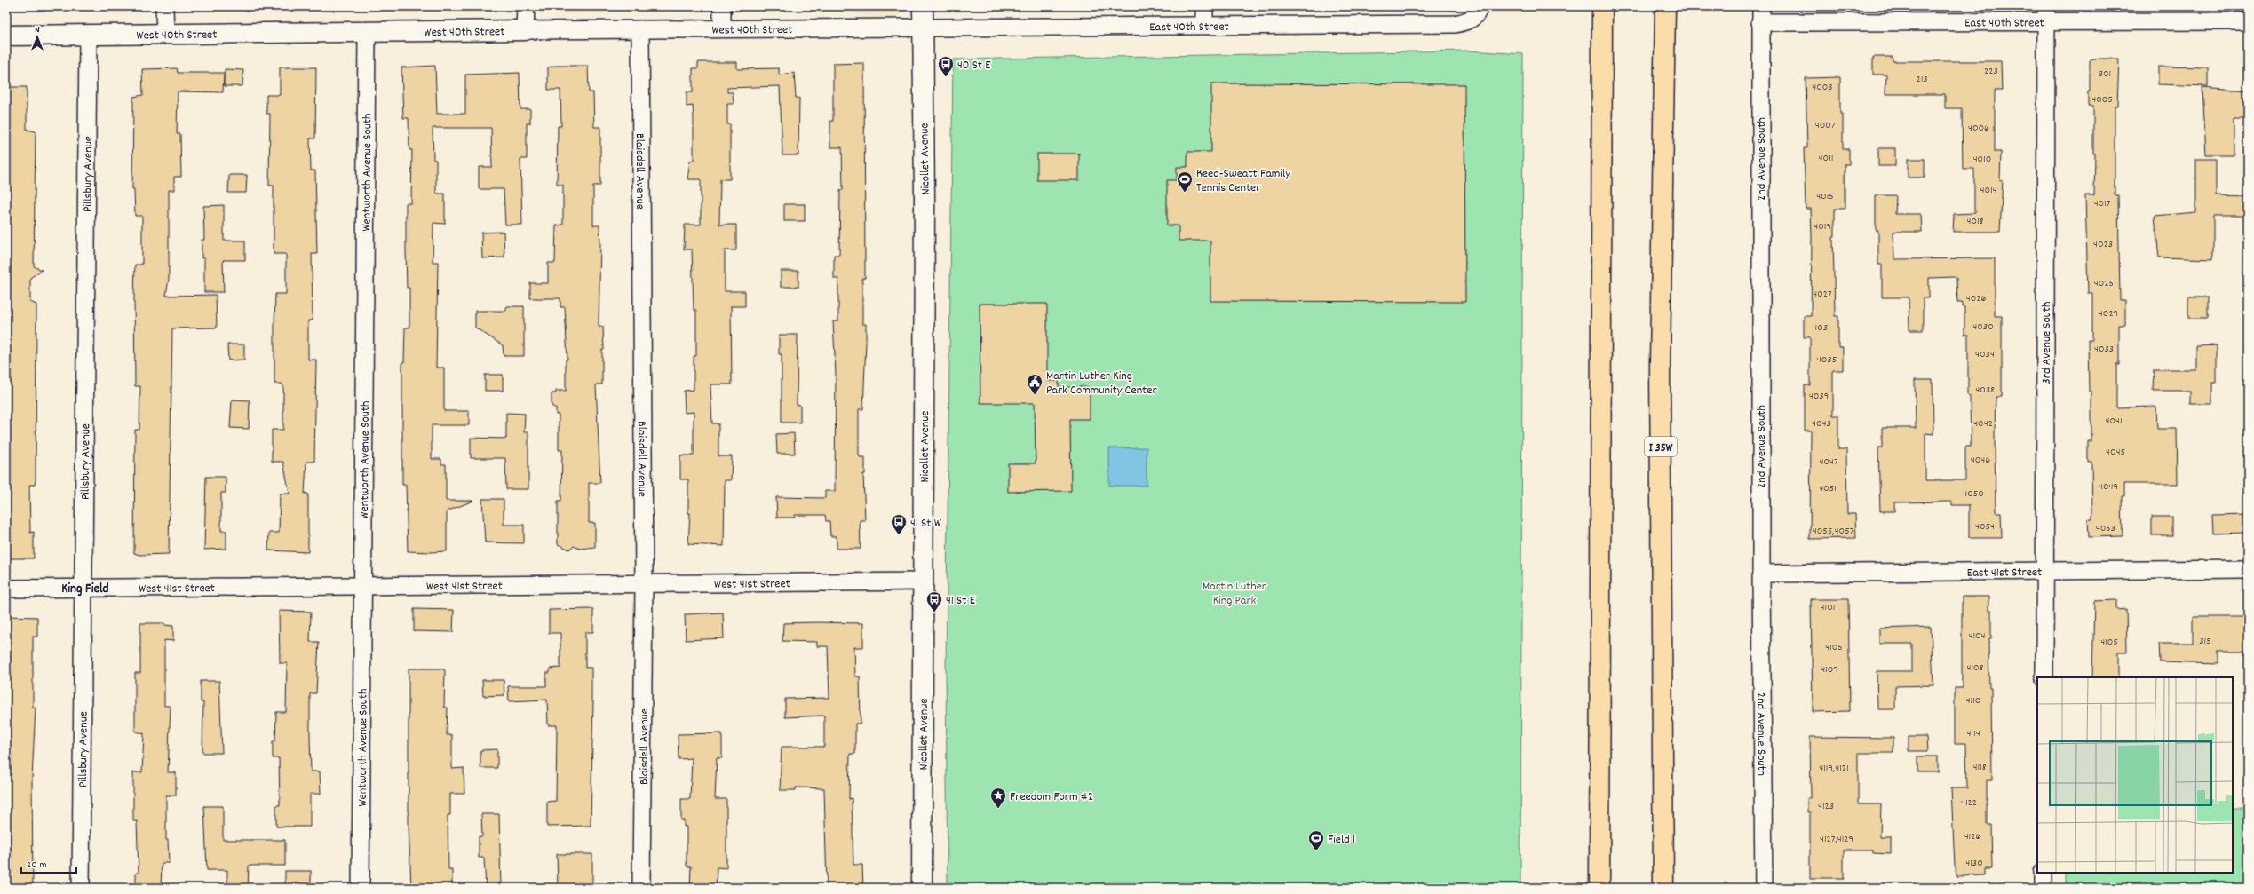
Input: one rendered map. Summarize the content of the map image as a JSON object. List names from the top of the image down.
{
  "streets": {
    "highway": ["I 35W"],
    "main road": ["West 40th Street", "Nicollet Avenue"],
    "street": [
      "East 40th Street",
      "2nd Avenue South",
      "Blaisdell Avenue",
      "Wentworth Avenue South",
      "Pillsbury Avenue",
      "3rd Avenue South",
      "East 41st Street",
      "West 41st Street"
    ]
  },
  "crossings": [
    ["East 40th Street", "West 40th Street"],
    ["East 40th Street", "Nicollet Avenue"],
    ["East 40th Street", "2nd Avenue South"],
    ["East 40th Street", "3rd Avenue South"],
    ["West 40th Street", "Nicollet Avenue"],
    ["West 40th Street", "Blaisdell Avenue"],
    ["West 40th Street", "Wentworth Avenue South"],
    ["West 40th Street", "Pillsbury Avenue"],
    ["Nicollet Avenue", "West 41st Street"],
    ["2nd Avenue South", "East 41st Street"],
    ["Blaisdell Avenue", "West 41st Street"],
    ["Wentworth Avenue South", "West 41st Street"],
    ["Pillsbury Avenue", "West 41st Street"],
    ["3rd Avenue South", "East 41st Street"]
  ],
  "districts": ["King Field"],
  "parks": ["Martin Luther King Park"],
  "places": {
    "bus stop": ["40 St E", "41 St W", "41 St E"],
    "sports": ["Reed-Sweatt Family Tennis Center", "Field 1"],
    "public building": ["Martin Luther King Park Community Center"],
    "place": ["Freedom Form #2"]
  },
  "house_numbers": [
    "223",
    "301",
    "213",
    "4003",
    "4005",
    "4007",
    "4006",
    "4011",
    "4010",
    "4014",
    "4015",
    "4017",
    "4018",
    "4019",
    "4023",
    "4025",
    "4027",
    "4026",
    "4029",
    "4030",
    "4031",
    "4033",
    "4034",
    "4035",
    "4038",
    "4039",
    "4041",
    "4043",
    "4042",
    "4045",
    "4046",
    "4047",
    "4049",
    "4051",
    "4050",
    "4054",
    "4053",
    "4055,4057",
    "4101",
    "4104",
    "315",
    "4105",
    "4105",
    "4108",
    "4109",
    "4110",
    "4114",
    "4118",
    "4119,4121",
    "4122",
    "4123",
    "4126",
    "4127,4129",
    "4130"
  ],
  "scale_bar": "20 m",
  "north": "top"
}
